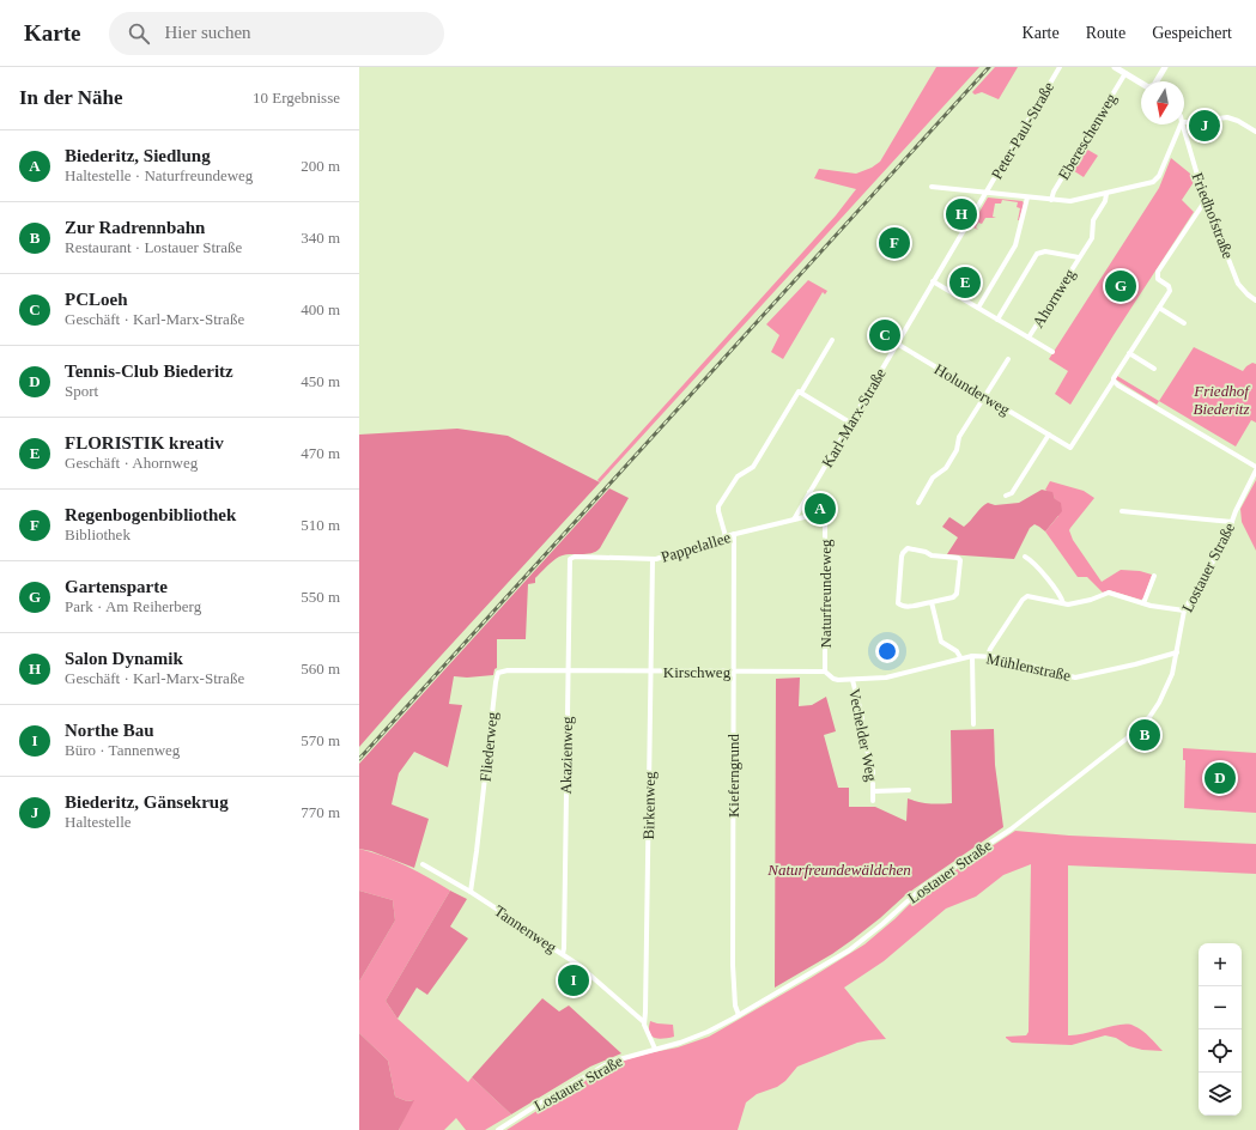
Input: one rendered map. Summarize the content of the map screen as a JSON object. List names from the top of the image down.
{
  "streets": {
    "street": [
      "Peter-Paul-Straße",
      "Ebereschenweg",
      "Friedhofstraße",
      "Ahornweg",
      "Holunderweg",
      "Karl-Marx-Straße",
      "Pappelallee",
      "Lostauer Straße",
      "Naturfreundeweg",
      "Mühlenstraße",
      "Kirschweg",
      "Vechelder Weg",
      "Fliederweg",
      "Akazienweg",
      "Kieferngrund",
      "Birkenweg",
      "Tannenweg"
    ]
  },
  "crossings": [
    ["Peter-Paul-Straße", "Karl-Marx-Straße"],
    ["Ahornweg", "Karl-Marx-Straße"],
    ["Holunderweg", "Karl-Marx-Straße"],
    ["Karl-Marx-Straße", "Pappelallee"],
    ["Karl-Marx-Straße", "Naturfreundeweg"],
    ["Pappelallee", "Naturfreundeweg"],
    ["Pappelallee", "Akazienweg"],
    ["Pappelallee", "Kieferngrund"],
    ["Pappelallee", "Birkenweg"],
    ["Lostauer Straße", "Mühlenstraße"],
    ["Lostauer Straße", "Kieferngrund"],
    ["Lostauer Straße", "Birkenweg"],
    ["Naturfreundeweg", "Mühlenstraße"],
    ["Naturfreundeweg", "Kirschweg"],
    ["Mühlenstraße", "Kirschweg"],
    ["Mühlenstraße", "Vechelder Weg"],
    ["Kirschweg", "Fliederweg"],
    ["Kirschweg", "Akazienweg"],
    ["Kirschweg", "Kieferngrund"],
    ["Kirschweg", "Birkenweg"],
    ["Fliederweg", "Akazienweg"],
    ["Fliederweg", "Tannenweg"],
    ["Akazienweg", "Tannenweg"],
    ["Birkenweg", "Tannenweg"]
  ],
  "parks": ["Friedhof Biederitz", "Naturfreundewäldchen"],
  "north": "bottom",
  "page": {
    "header": "Karte",
    "search": "Hier suchen",
    "nav": ["Karte", "Route", "Gespeichert"],
    "heading": ["In der Nähe", "10 Ergebnisse"],
    "pins": [
      "J",
      "H",
      "F",
      "E",
      "G",
      "C",
      "A",
      "B",
      "D",
      "I"
    ],
    "list": [
      {
        "mark": "A",
        "name": "Biederitz, Siedlung",
        "note": "Haltestelle · Naturfreundeweg",
        "value": "200 m"
      },
      {
        "mark": "B",
        "name": "Zur Radrennbahn",
        "note": "Restaurant · Lostauer Straße",
        "value": "340 m"
      },
      {
        "mark": "C",
        "name": "PCLoeh",
        "note": "Geschäft · Karl-Marx-Straße",
        "value": "400 m"
      },
      {
        "mark": "D",
        "name": "Tennis-Club Biederitz",
        "note": "Sport",
        "value": "450 m"
      },
      {
        "mark": "E",
        "name": "FLORISTIK kreativ",
        "note": "Geschäft · Ahornweg",
        "value": "470 m"
      },
      {
        "mark": "F",
        "name": "Regenbogenbibliothek",
        "note": "Bibliothek",
        "value": "510 m"
      },
      {
        "mark": "G",
        "name": "Gartensparte",
        "note": "Park · Am Reiherberg",
        "value": "550 m"
      },
      {
        "mark": "H",
        "name": "Salon Dynamik",
        "note": "Geschäft · Karl-Marx-Straße",
        "value": "560 m"
      },
      {
        "mark": "I",
        "name": "Northe Bau",
        "note": "Büro · Tannenweg",
        "value": "570 m"
      },
      {
        "mark": "J",
        "name": "Biederitz, Gänsekrug",
        "note": "Haltestelle",
        "value": "770 m"
      }
    ],
    "map_buttons": ["+", "−"]
  }
}
